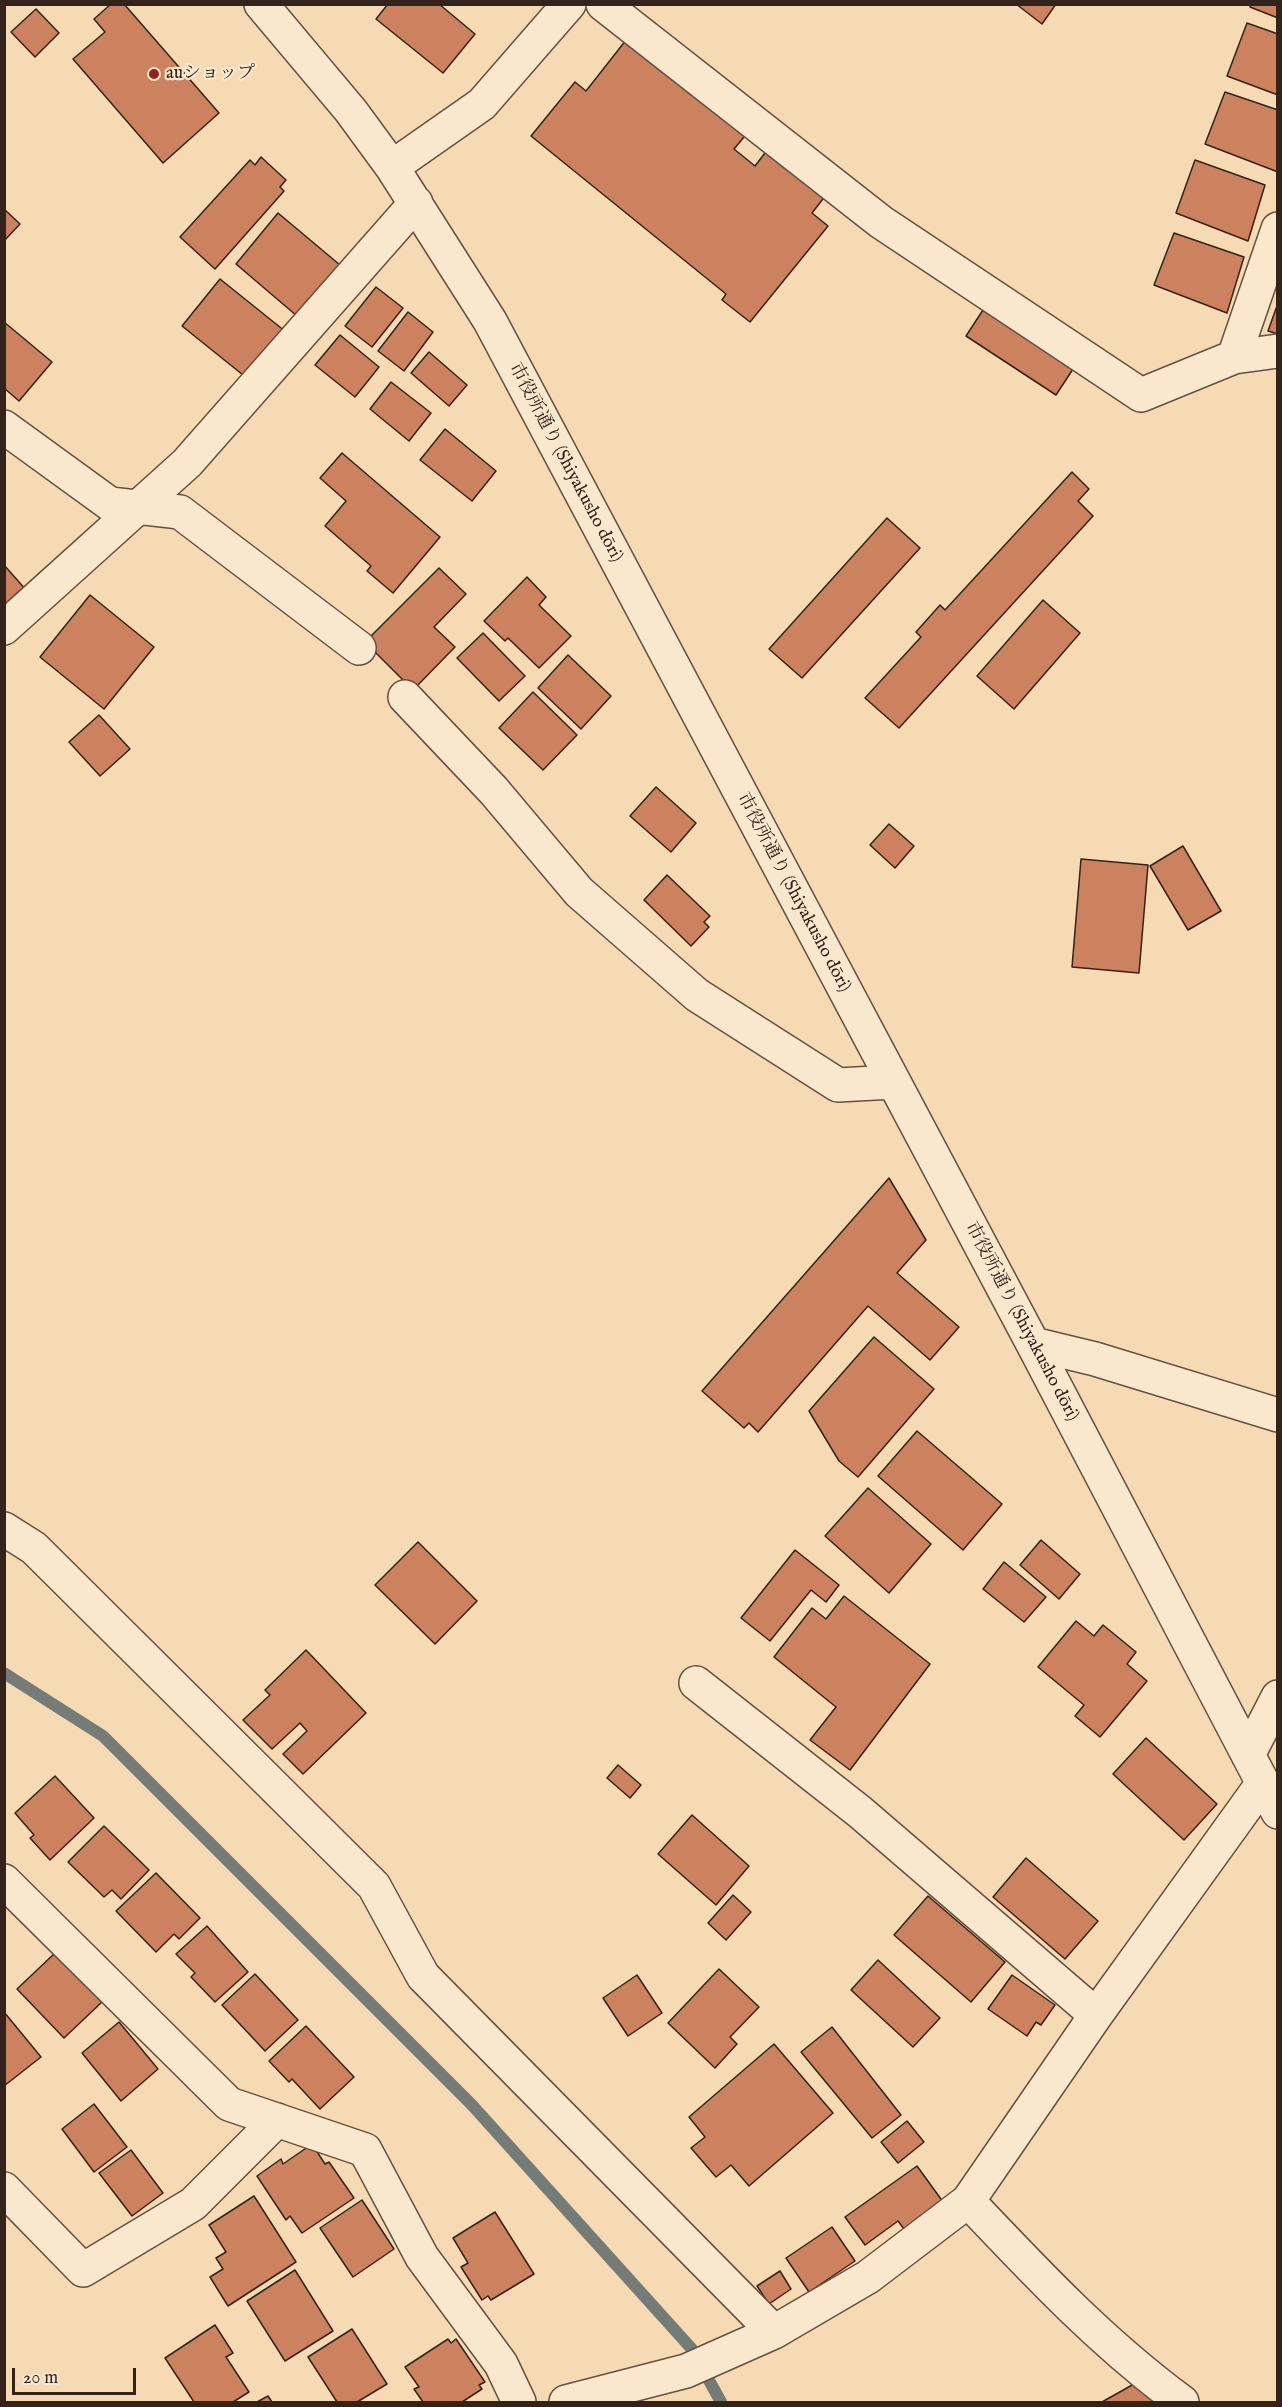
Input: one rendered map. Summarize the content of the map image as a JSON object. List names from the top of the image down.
{
  "streets": {
    "street": ["市役所通り (Shiyakusho dōri)"]
  },
  "places": ["auショップ"],
  "scale_bar": "20 m"
}
